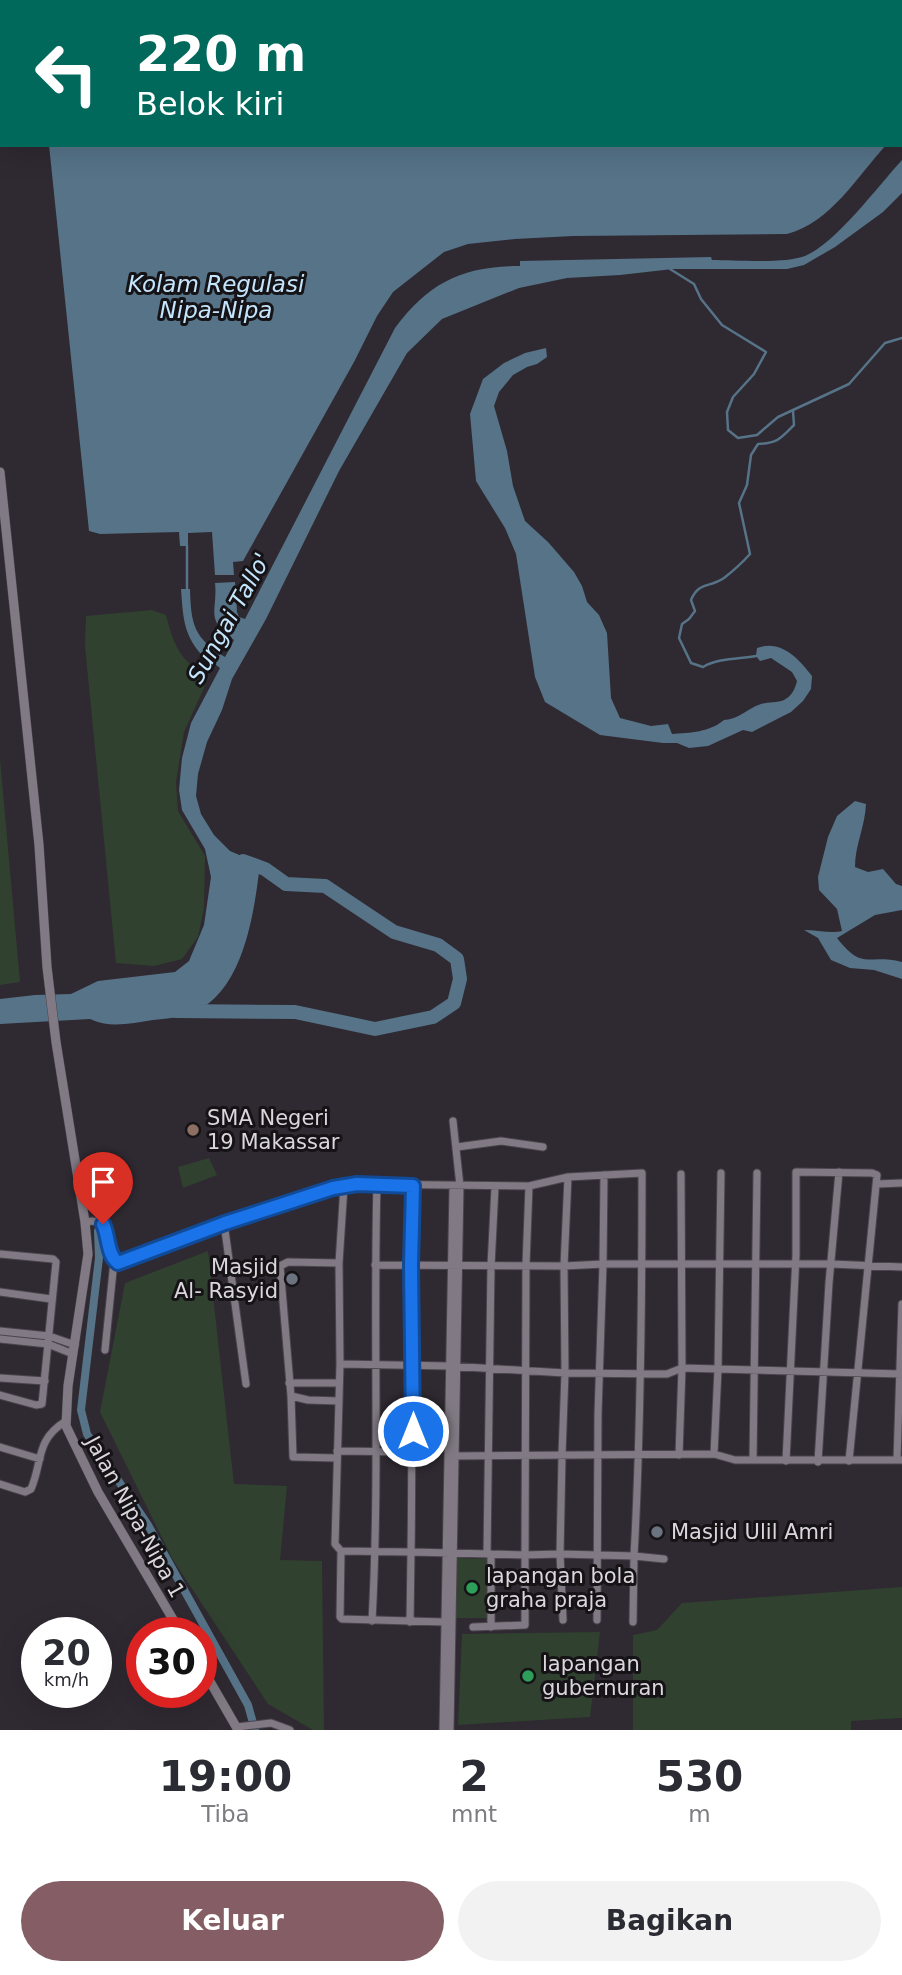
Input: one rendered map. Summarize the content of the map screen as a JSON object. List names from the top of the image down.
{
  "streets": {
    "street": ["Jalan Nipa-Nipa 1"]
  },
  "water": ["Kolam Regulasi Nipa-Nipa", "Sungai Tallo'"],
  "places": [
    "SMA Negeri 19 Makassar",
    "Masjid Al- Rasyid",
    "Masjid Ulil Amri",
    "lapangan bola graha praja",
    "lapangan gubernuran"
  ],
  "page": {
    "turn": ["220 m", "Belok kiri"],
    "speed": "20 km/h",
    "limit": "30",
    "eta": [
      "19:00",
      "Tiba",
      "2",
      "mnt",
      "530",
      "m"
    ],
    "buttons": ["Keluar", "Bagikan"]
  }
}
